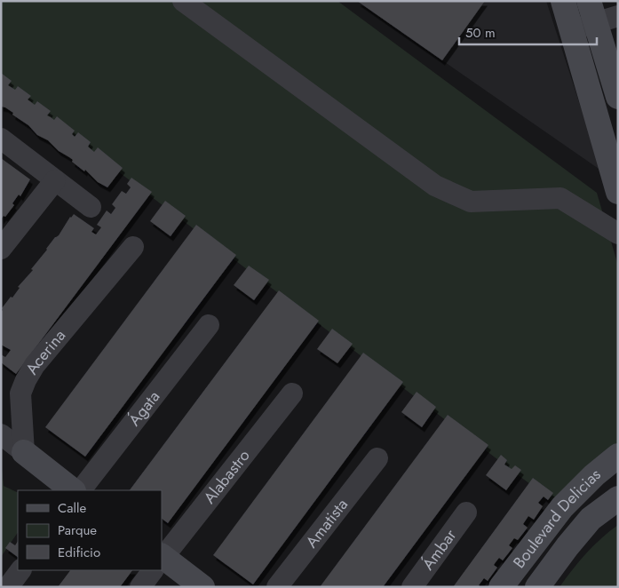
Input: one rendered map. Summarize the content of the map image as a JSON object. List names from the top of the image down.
{
  "streets": {
    "main road": ["Boulevard Delicias"],
    "street": [
      "Acerina",
      "Ágata",
      "Alabastro",
      "Amatista",
      "Ámbar"
    ]
  },
  "legend": ["Calle", "Parque", "Edificio"],
  "scale_bar": "50 m"
}
